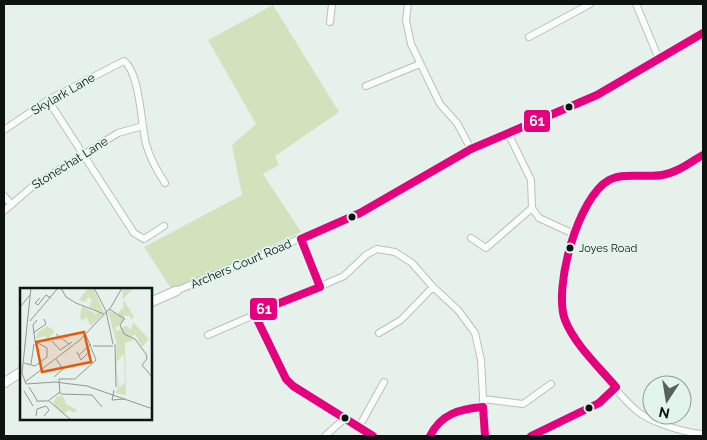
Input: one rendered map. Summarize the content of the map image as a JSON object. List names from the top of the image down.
{
  "streets": {
    "street": ["Skylark Lane", "Stonechat Lane", "Archers Court Road"]
  },
  "crossings": [
    ["Skylark Lane", "Stonechat Lane"]
  ],
  "places": ["Joyes Road"],
  "lines": ["transit line 61"],
  "north": "bottom"
}
